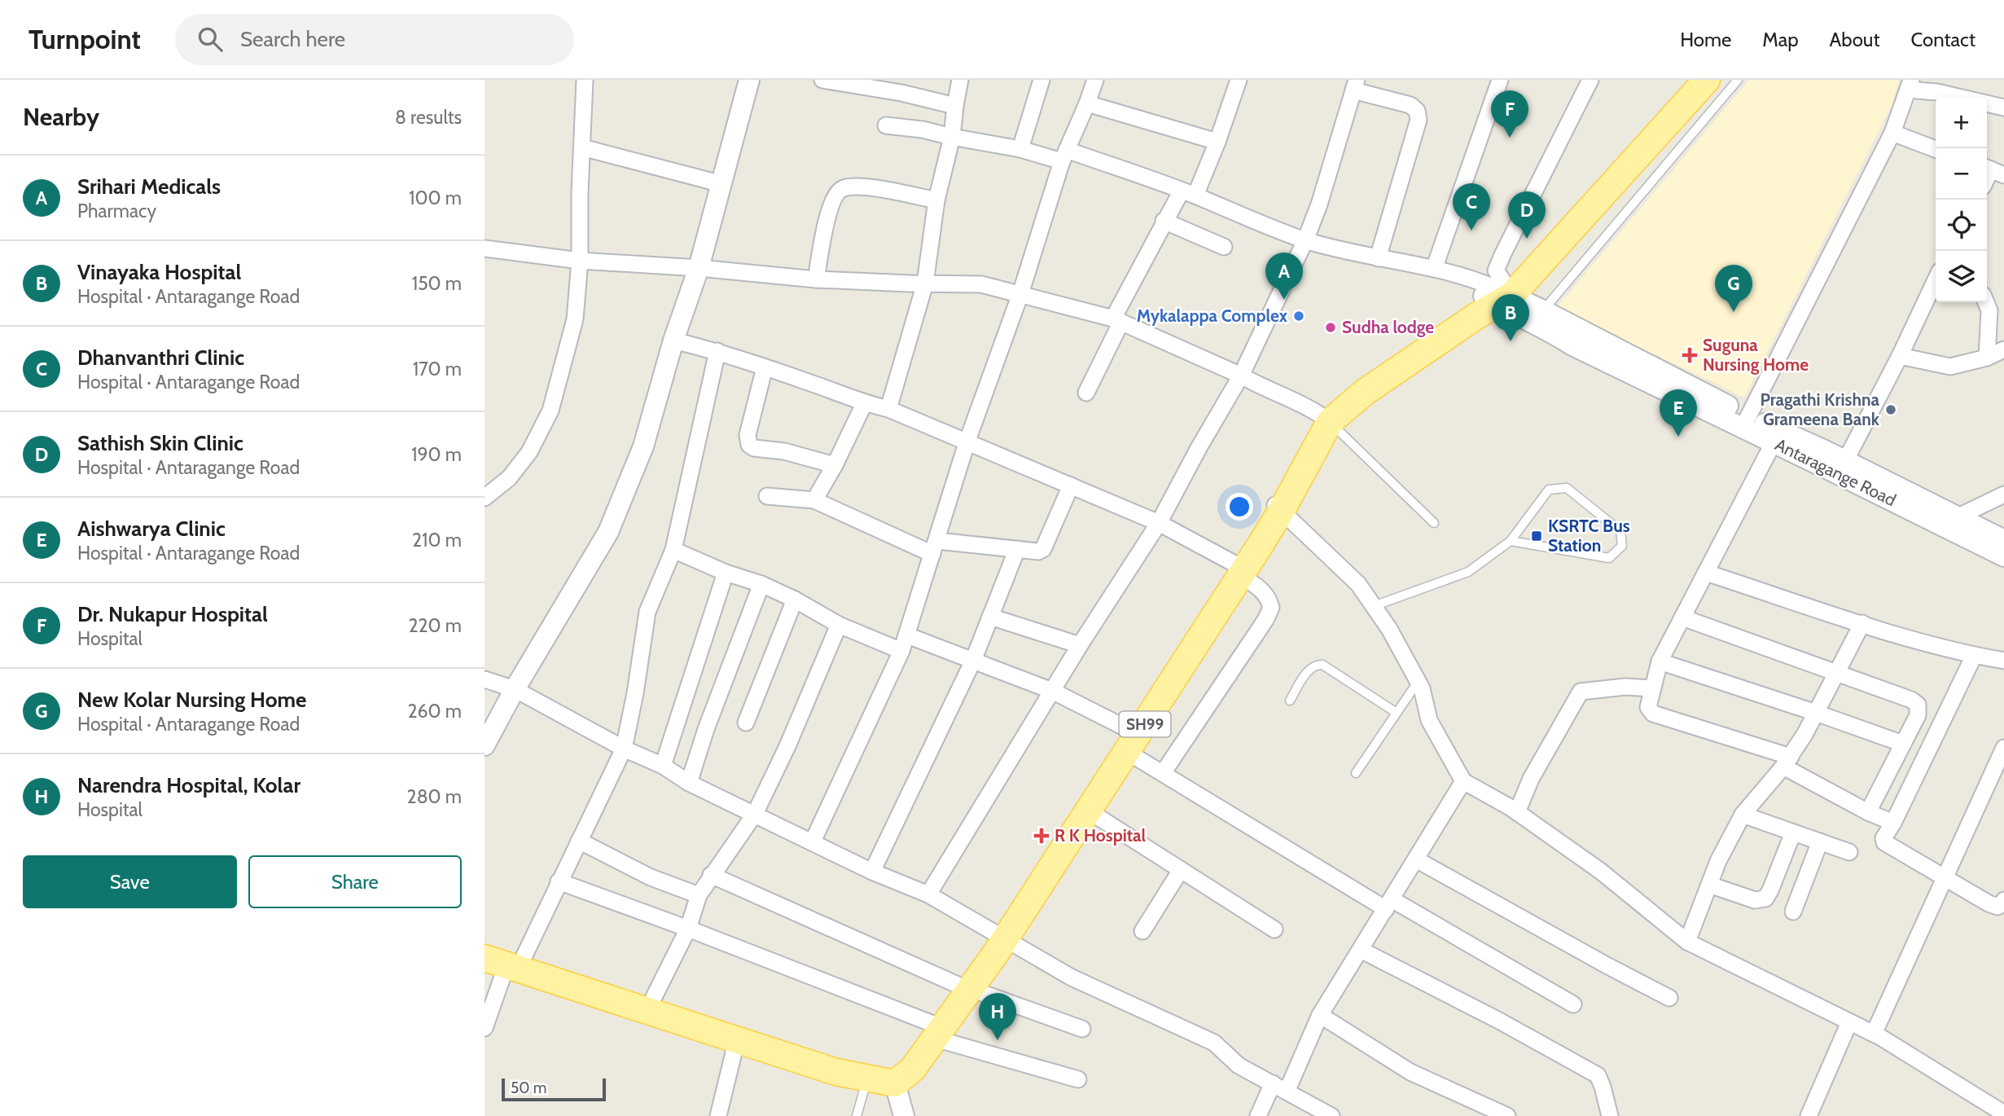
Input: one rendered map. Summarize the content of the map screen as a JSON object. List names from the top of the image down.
{
  "streets": {
    "main road": ["SH99"],
    "street": ["Antaragange Road"]
  },
  "crossings": [
    ["Antaragange Road", "SH99"]
  ],
  "places": {
    "other": ["Mykalappa Complex", "Sudha lodge", "Pragathi Krishna Grameena Bank"],
    "health": ["Suguna Nursing Home", "R K Hospital"],
    "transit": ["KSRTC Bus Station"]
  },
  "scale_bar": "50 m",
  "page": {
    "header": "Turnpoint",
    "search": "Search here",
    "nav": [
      "Home",
      "Map",
      "About",
      "Contact"
    ],
    "heading": ["Nearby", "8 results"],
    "pins": [
      "F",
      "C",
      "D",
      "A",
      "G",
      "B",
      "E",
      "H"
    ],
    "map_buttons": ["+", "−"],
    "list": [
      {
        "mark": "A",
        "name": "Srihari Medicals",
        "note": "Pharmacy",
        "value": "100 m"
      },
      {
        "mark": "B",
        "name": "Vinayaka Hospital",
        "note": "Hospital · Antaragange Road",
        "value": "150 m"
      },
      {
        "mark": "C",
        "name": "Dhanvanthri Clinic",
        "note": "Hospital · Antaragange Road",
        "value": "170 m"
      },
      {
        "mark": "D",
        "name": "Sathish Skin Clinic",
        "note": "Hospital · Antaragange Road",
        "value": "190 m"
      },
      {
        "mark": "E",
        "name": "Aishwarya Clinic",
        "note": "Hospital · Antaragange Road",
        "value": "210 m"
      },
      {
        "mark": "F",
        "name": "Dr. Nukapur Hospital",
        "note": "Hospital",
        "value": "220 m"
      },
      {
        "mark": "G",
        "name": "New Kolar Nursing Home",
        "note": "Hospital · Antaragange Road",
        "value": "260 m"
      },
      {
        "mark": "H",
        "name": "Narendra Hospital, Kolar",
        "note": "Hospital",
        "value": "280 m"
      }
    ],
    "buttons": ["Save", "Share"],
    "scale": "50 m"
  }
}
